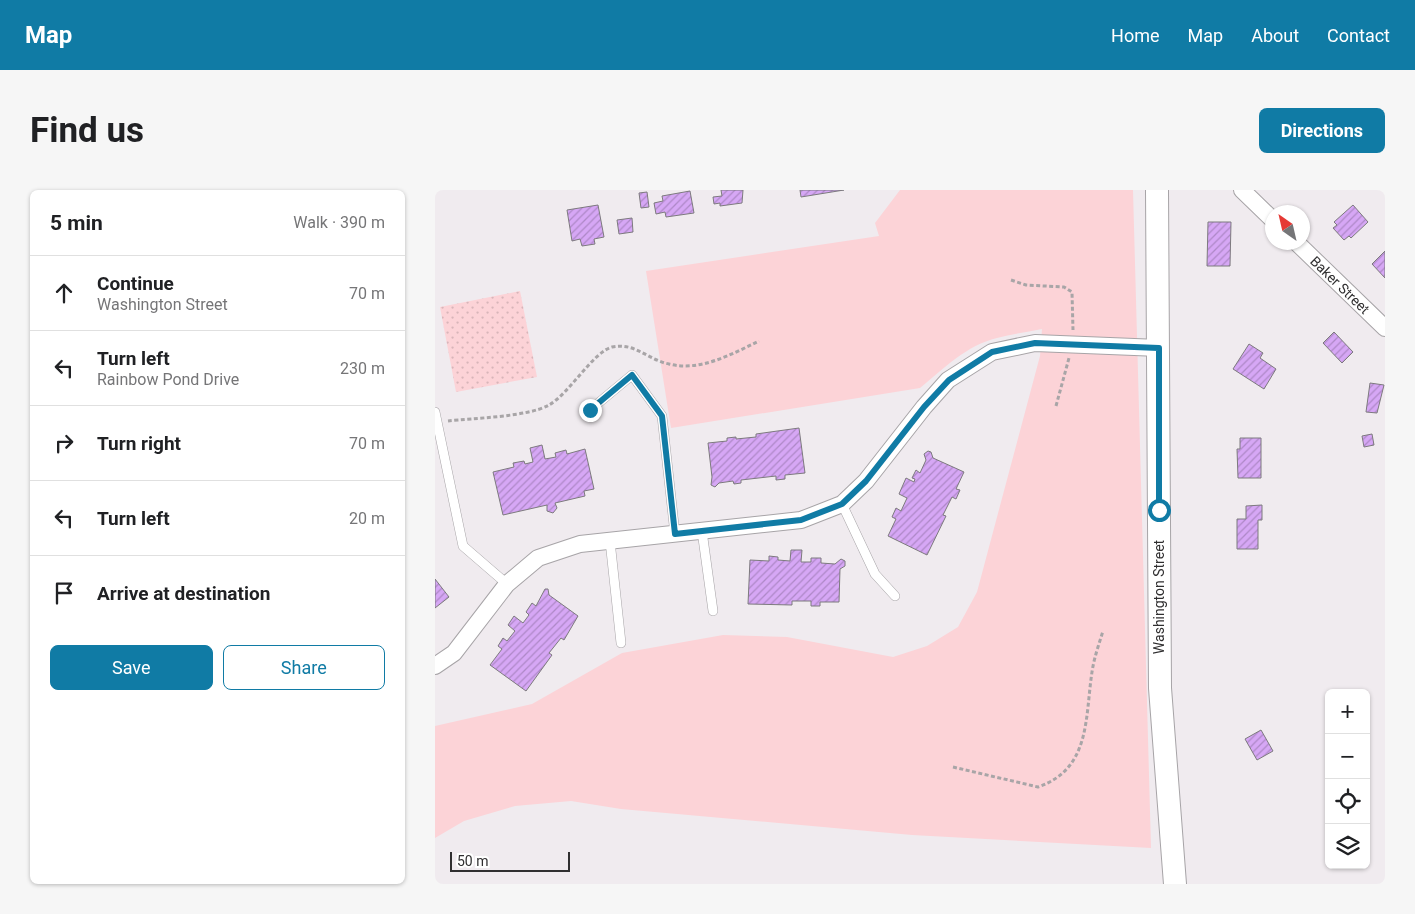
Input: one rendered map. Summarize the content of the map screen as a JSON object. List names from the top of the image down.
{
  "streets": {
    "main road": ["Washington Street"],
    "street": ["Baker Street"]
  },
  "scale_bar": "50 m",
  "north": "top left",
  "page": {
    "header": "Map",
    "nav": [
      "Home",
      "Map",
      "About",
      "Contact"
    ],
    "buttons": [
      "Directions",
      ["Save", "Share"]
    ],
    "title": "Find us",
    "heading": ["5 min", "Walk · 390 m"],
    "list": [
      ["Continue", "Washington Street", "70 m"],
      ["Turn left", "Rainbow Pond Drive", "230 m"],
      ["Turn right", "70 m"],
      ["Turn left", "20 m"],
      "Arrive at destination"
    ],
    "map_buttons": ["+", "−"],
    "scale": "50 m"
  }
}
